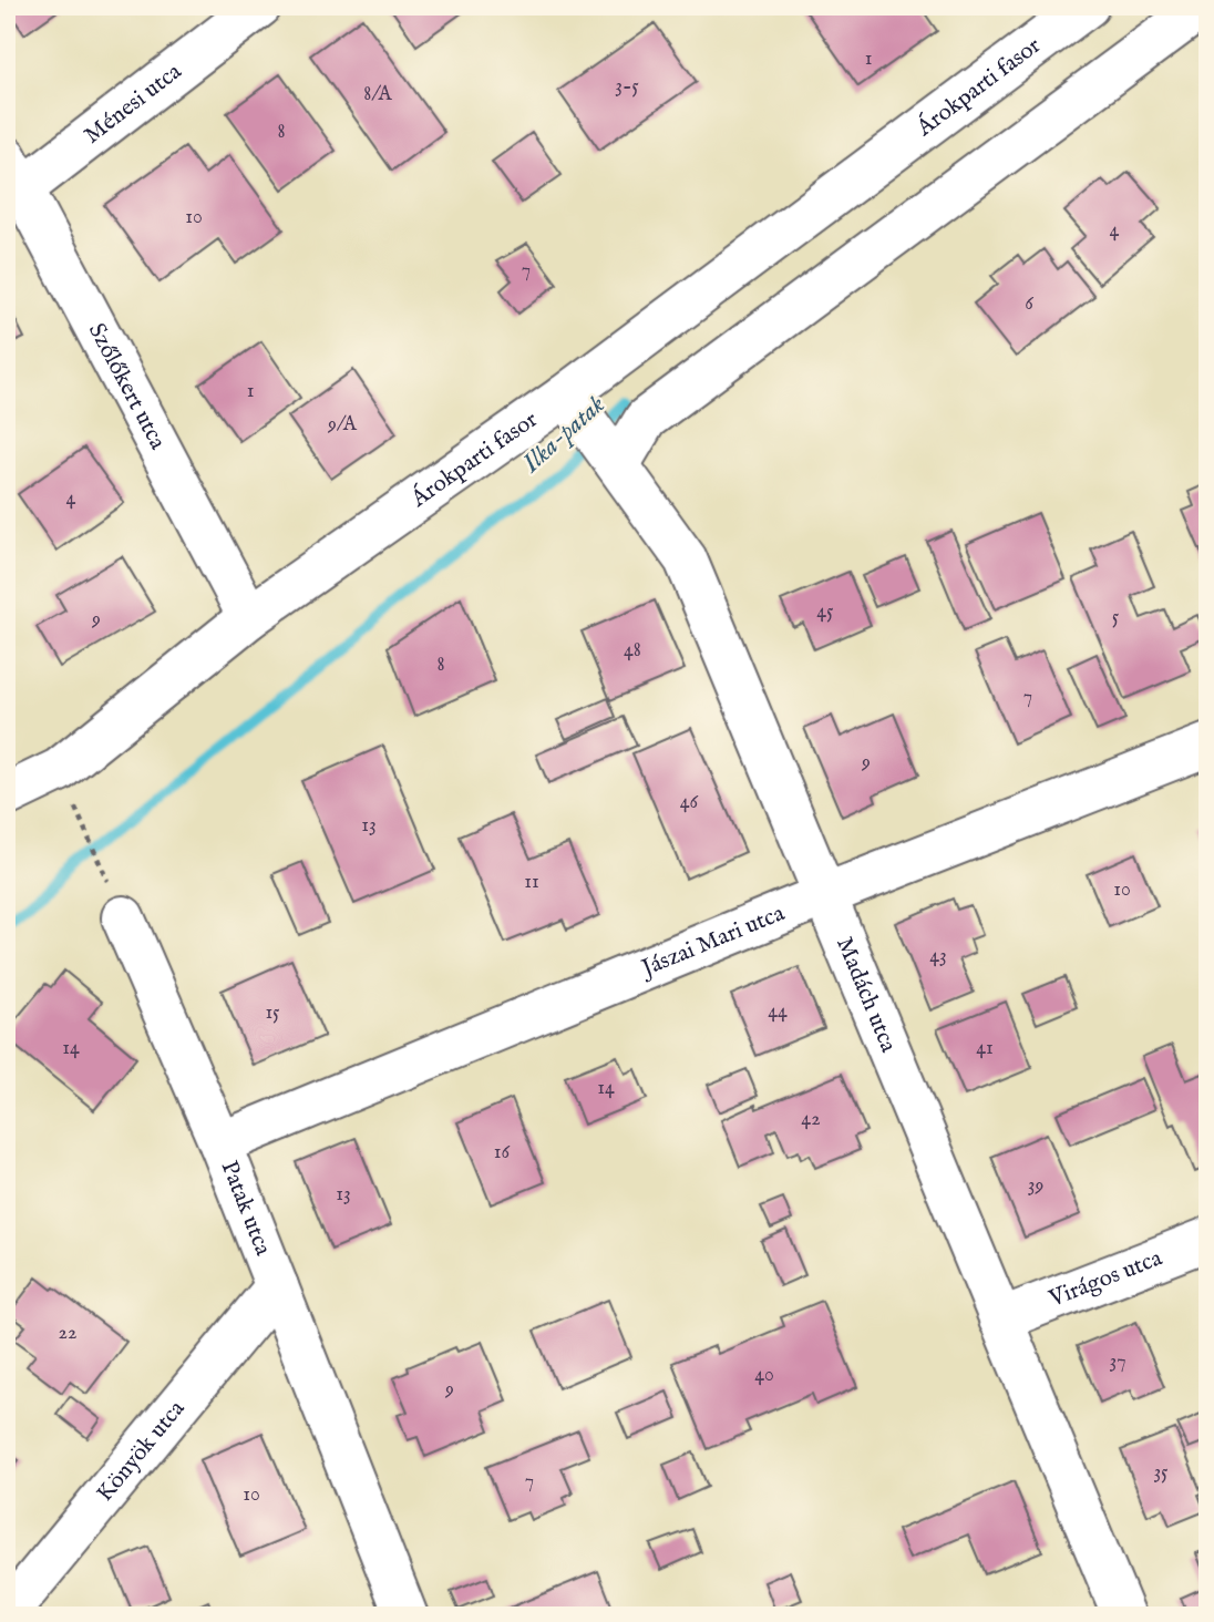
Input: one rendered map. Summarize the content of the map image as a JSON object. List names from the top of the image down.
{
  "streets": {
    "street": [
      "Árokparti fasor",
      "Ménesi utca",
      "Szőlőkert utca",
      "Jászai Mari utca",
      "Madách utca",
      "Patak utca",
      "Virágos utca",
      "Könyök utca"
    ]
  },
  "crossings": [
    ["Árokparti fasor", "Szőlőkert utca"],
    ["Árokparti fasor", "Madách utca"],
    ["Ménesi utca", "Szőlőkert utca"],
    ["Jászai Mari utca", "Madách utca"],
    ["Jászai Mari utca", "Patak utca"],
    ["Madách utca", "Virágos utca"],
    ["Patak utca", "Könyök utca"]
  ],
  "water": ["Ilka-patak"],
  "house_numbers": [
    "1",
    "3-5",
    "8/A",
    "8",
    "10",
    "4",
    "7",
    "6",
    "1",
    "9/A",
    "4",
    "45",
    "5",
    "9",
    "48",
    "8",
    "7",
    "9",
    "46",
    "13",
    "11",
    "10",
    "43",
    "44",
    "15",
    "14",
    "41",
    "14",
    "42",
    "16",
    "39",
    "13",
    "22",
    "37",
    "40",
    "9",
    "35",
    "7",
    "10"
  ]
}
